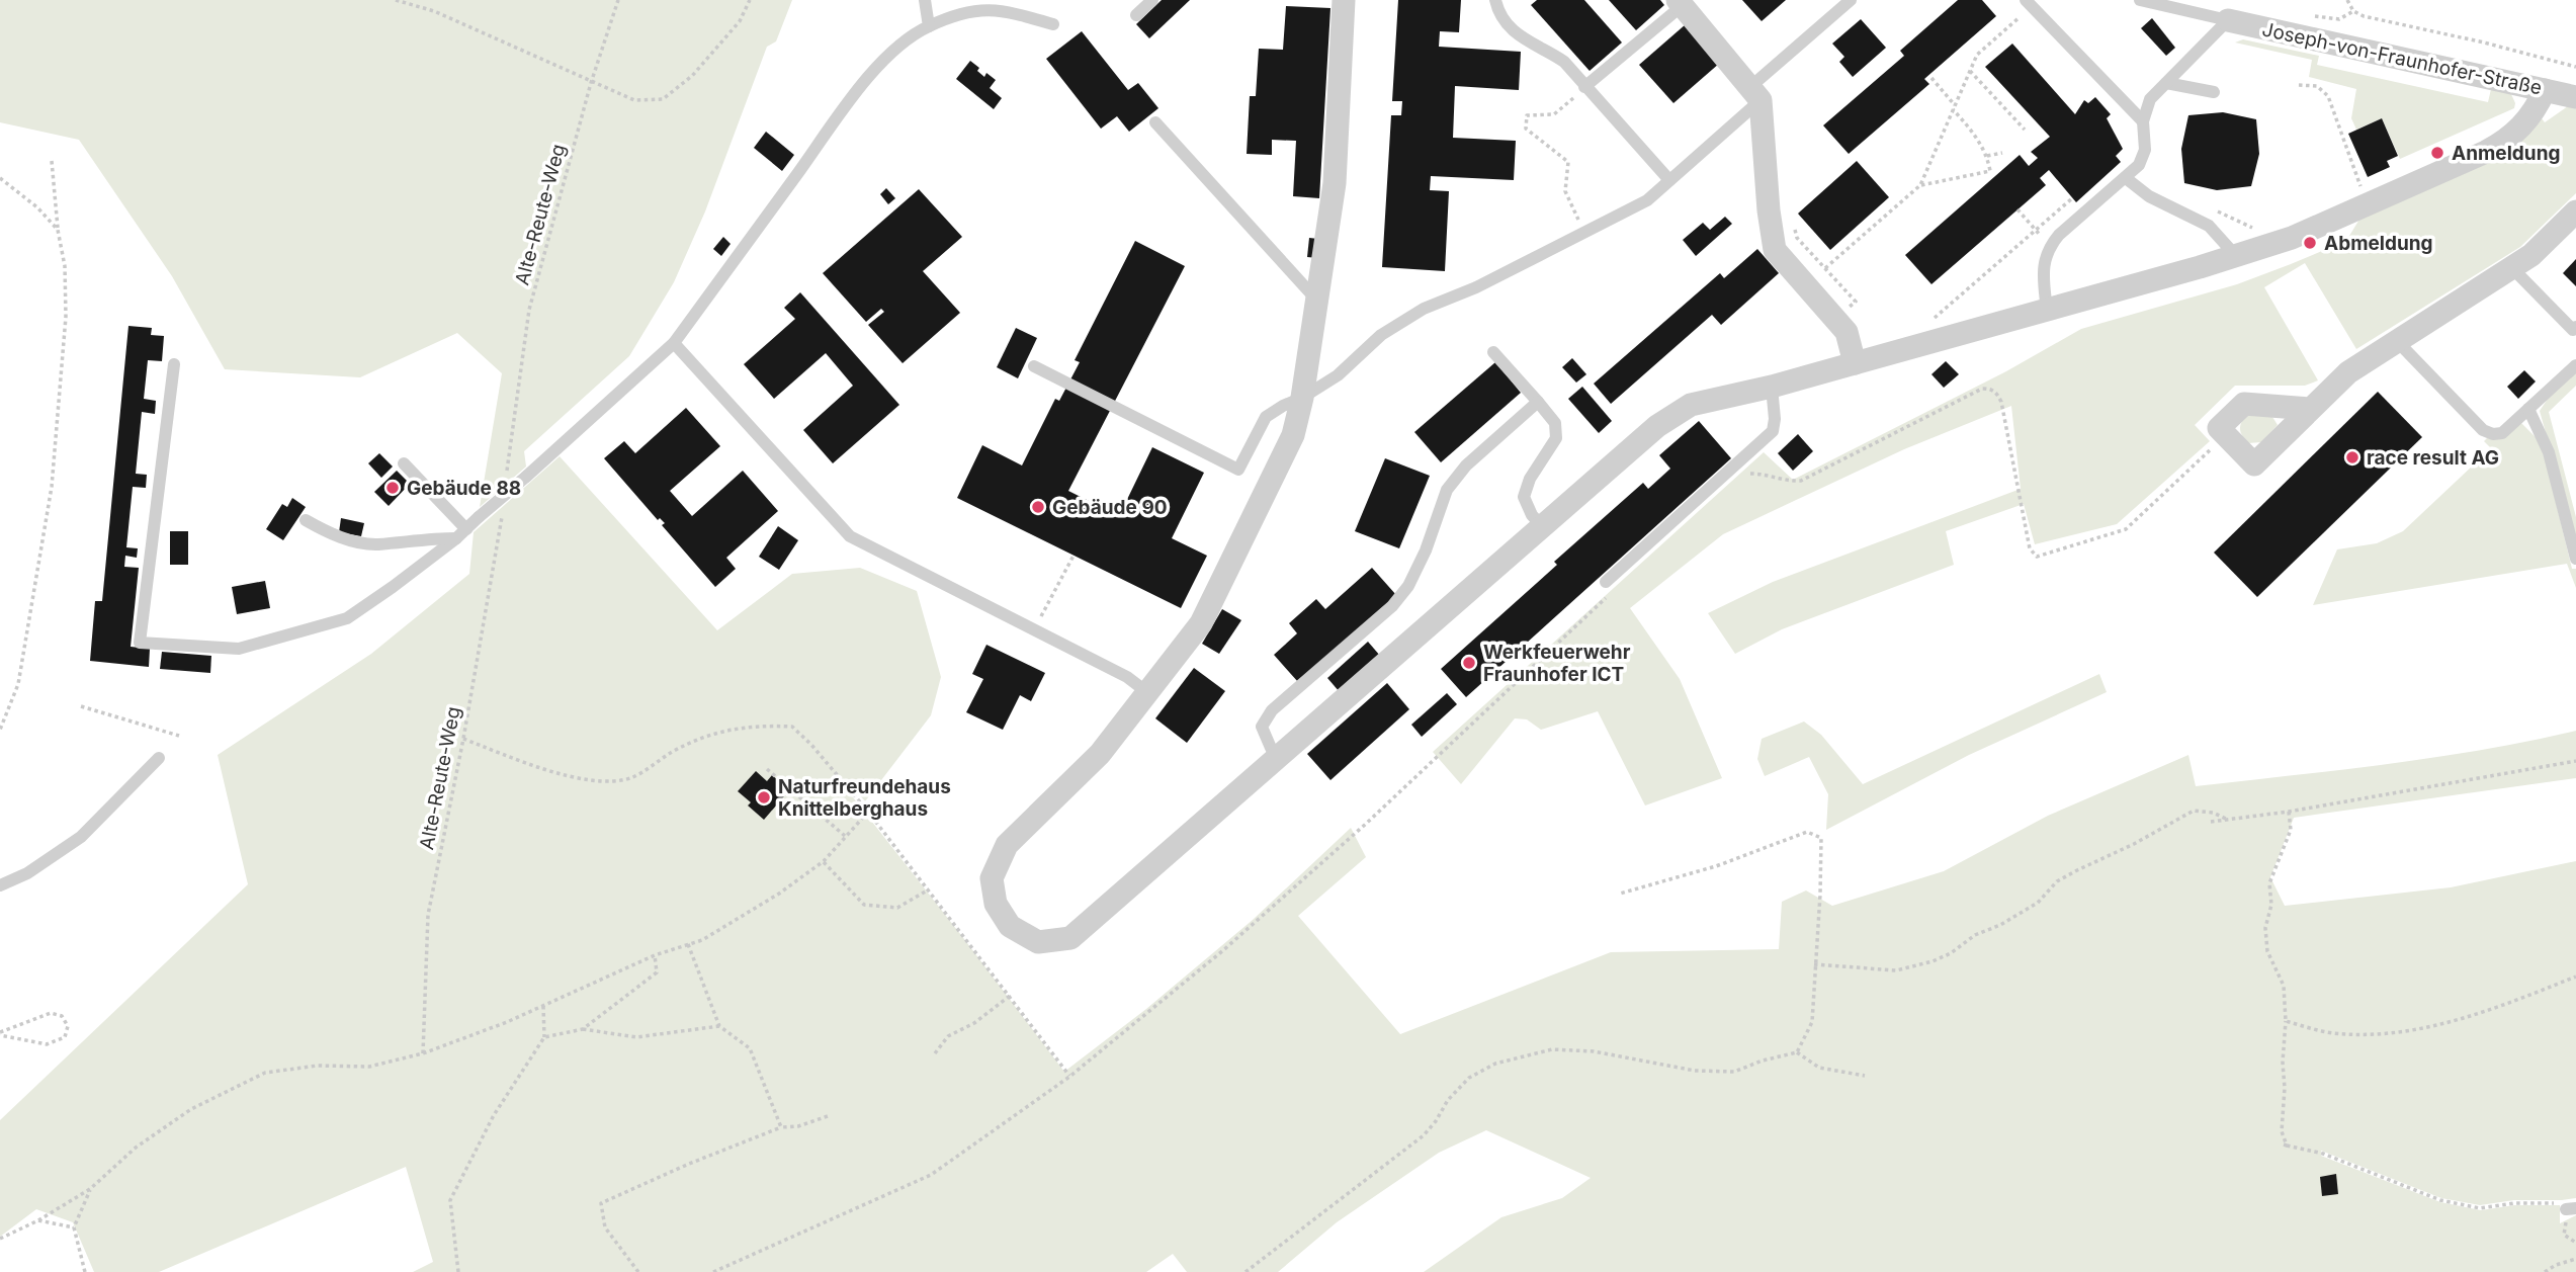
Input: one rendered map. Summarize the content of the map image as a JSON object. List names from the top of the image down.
{
  "streets": {
    "street": ["Joseph-von-Fraunhofer-Straße"],
    "path": ["Alte-Reute-Weg"]
  },
  "places": [
    "Anmeldung",
    "Abmeldung",
    "race result AG",
    "Gebäude 88",
    "Gebäude 90",
    "Werkfeuerwehr Fraunhofer ICT",
    "Naturfreundehaus Knittelberghaus"
  ]
}
